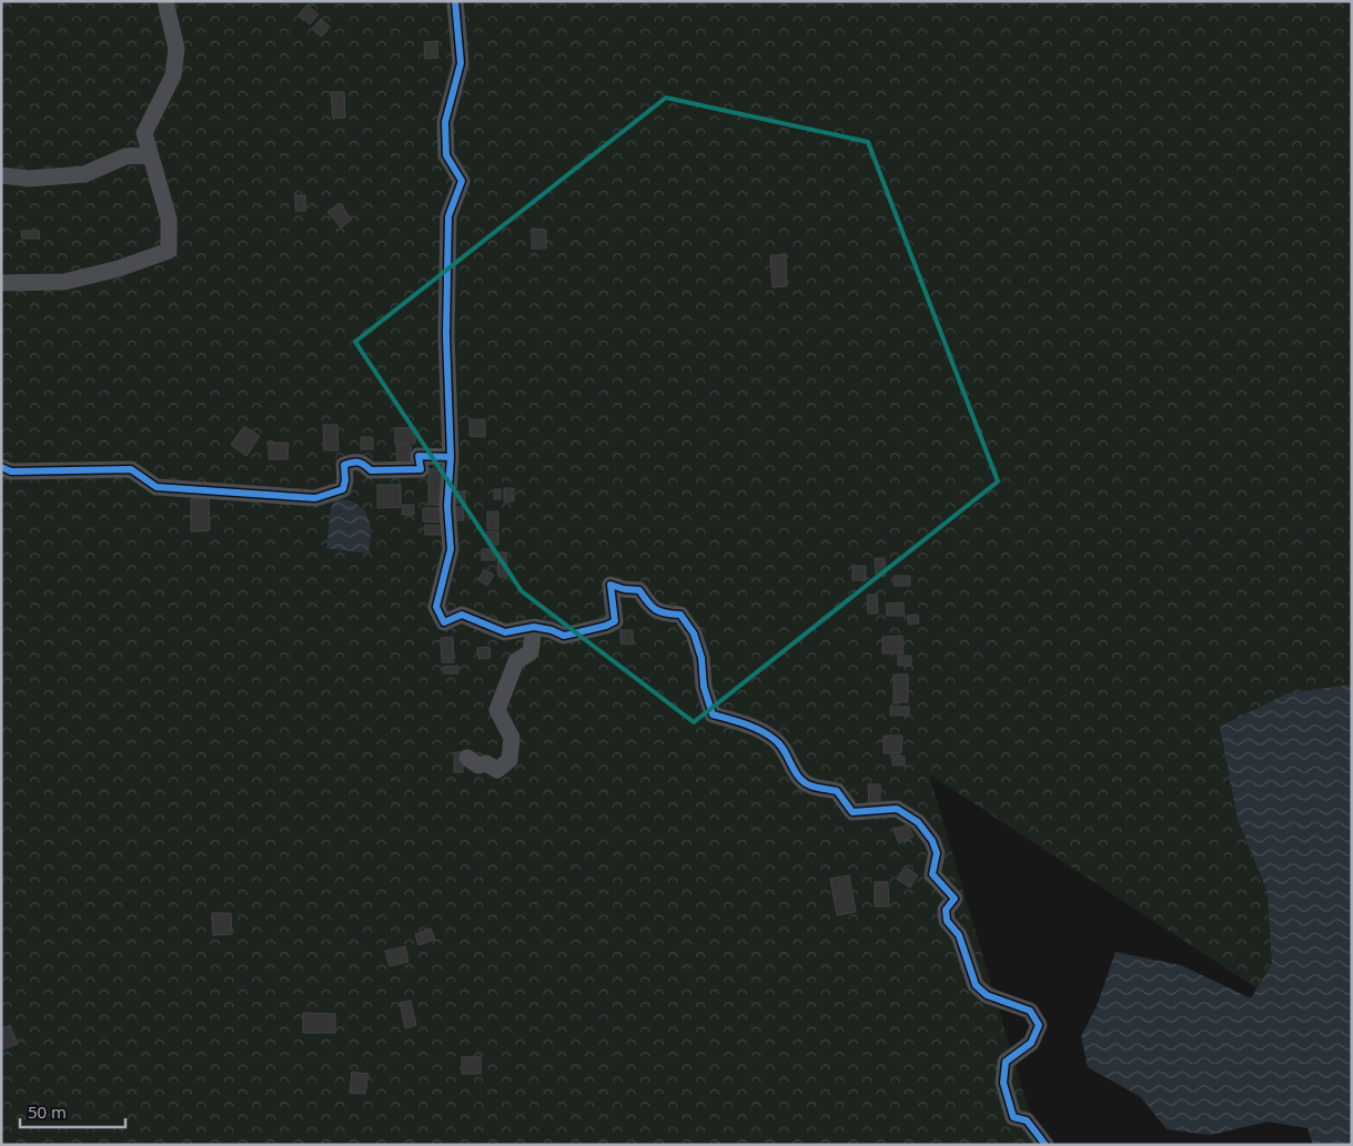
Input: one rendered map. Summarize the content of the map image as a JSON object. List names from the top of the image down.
{
  "scale_bar": "50 m"
}
